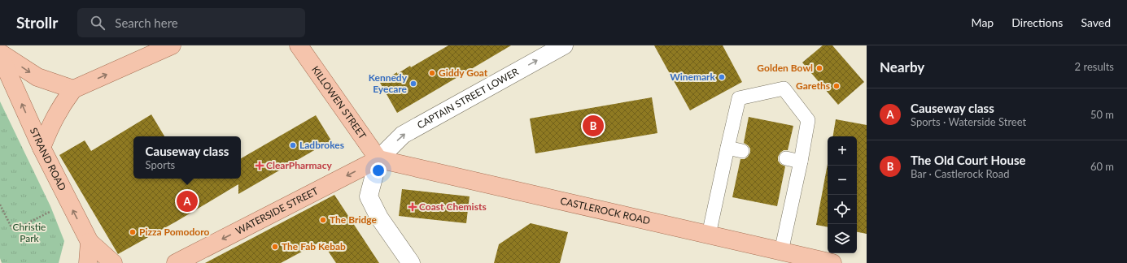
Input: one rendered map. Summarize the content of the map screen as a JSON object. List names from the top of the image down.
{
  "streets": {
    "main road": [
      "CAPTAIN STREET LOWER",
      "KILLOWEN STREET",
      "STRAND ROAD",
      "WATERSIDE STREET",
      "CASTLEROCK ROAD"
    ]
  },
  "crossings": [
    ["CAPTAIN STREET LOWER", "KILLOWEN STREET"],
    ["CAPTAIN STREET LOWER", "WATERSIDE STREET"],
    ["CAPTAIN STREET LOWER", "CASTLEROCK ROAD"],
    ["KILLOWEN STREET", "WATERSIDE STREET"],
    ["KILLOWEN STREET", "CASTLEROCK ROAD"],
    ["WATERSIDE STREET", "CASTLEROCK ROAD"]
  ],
  "one_way": ["CAPTAIN STREET LOWER", "STRAND ROAD", "WATERSIDE STREET"],
  "parks": ["Christie Park"],
  "places": {
    "other": [
      "Golden Bowl",
      "Giddy Goat",
      "Winemark",
      "Kennedy Eyecare",
      "Gareths",
      "Ladbrokes",
      "The Bridge",
      "Pizza Pomodoro",
      "The Fab Kebab"
    ],
    "health": ["ClearPharmacy", "Coast Chemists"]
  },
  "page": {
    "header": "Strollr",
    "search": "Search here",
    "nav": ["Map", "Directions", "Saved"],
    "heading": ["Nearby", "2 results"],
    "list": [
      {
        "mark": "A",
        "name": "Causeway class",
        "note": "Sports · Waterside Street",
        "value": "50 m"
      },
      {
        "mark": "B",
        "name": "The Old Court House",
        "note": "Bar · Castlerock Road",
        "value": "60 m"
      }
    ],
    "pins": ["B", "A"],
    "map_buttons": ["+", "−"],
    "popup": ["Causeway class", "Sports"]
  }
}
